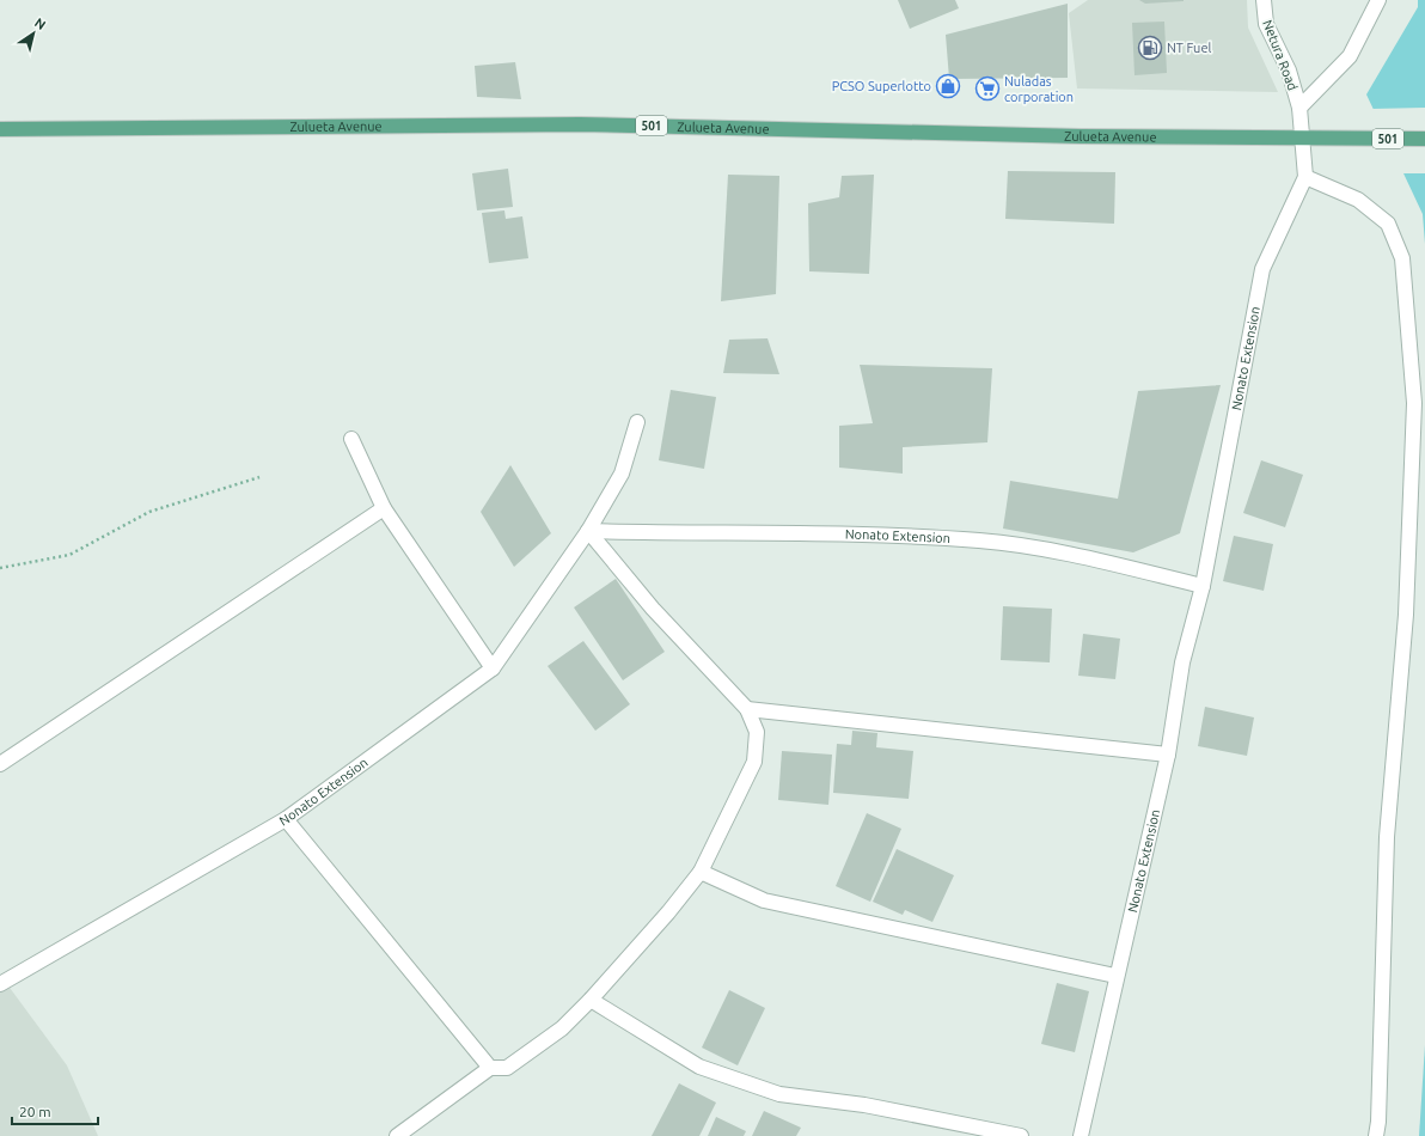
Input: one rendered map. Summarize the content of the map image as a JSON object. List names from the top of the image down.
{
  "streets": {
    "main road": ["501", "Zulueta Avenue"],
    "street": ["Netura Road", "Nonato Extension"]
  },
  "crossings": [
    ["Netura Road", "501"],
    ["Netura Road", "Zulueta Avenue"],
    ["Netura Road", "Nonato Extension"],
    ["501", "Zulueta Avenue"],
    ["501", "Nonato Extension"],
    ["Zulueta Avenue", "Nonato Extension"]
  ],
  "places": {
    "fuel station": ["NT Fuel"],
    "shop": ["PCSO Superlotto"],
    "supermarket": ["Nuladas corporation"]
  },
  "scale_bar": "20 m",
  "north": "top right"
}
